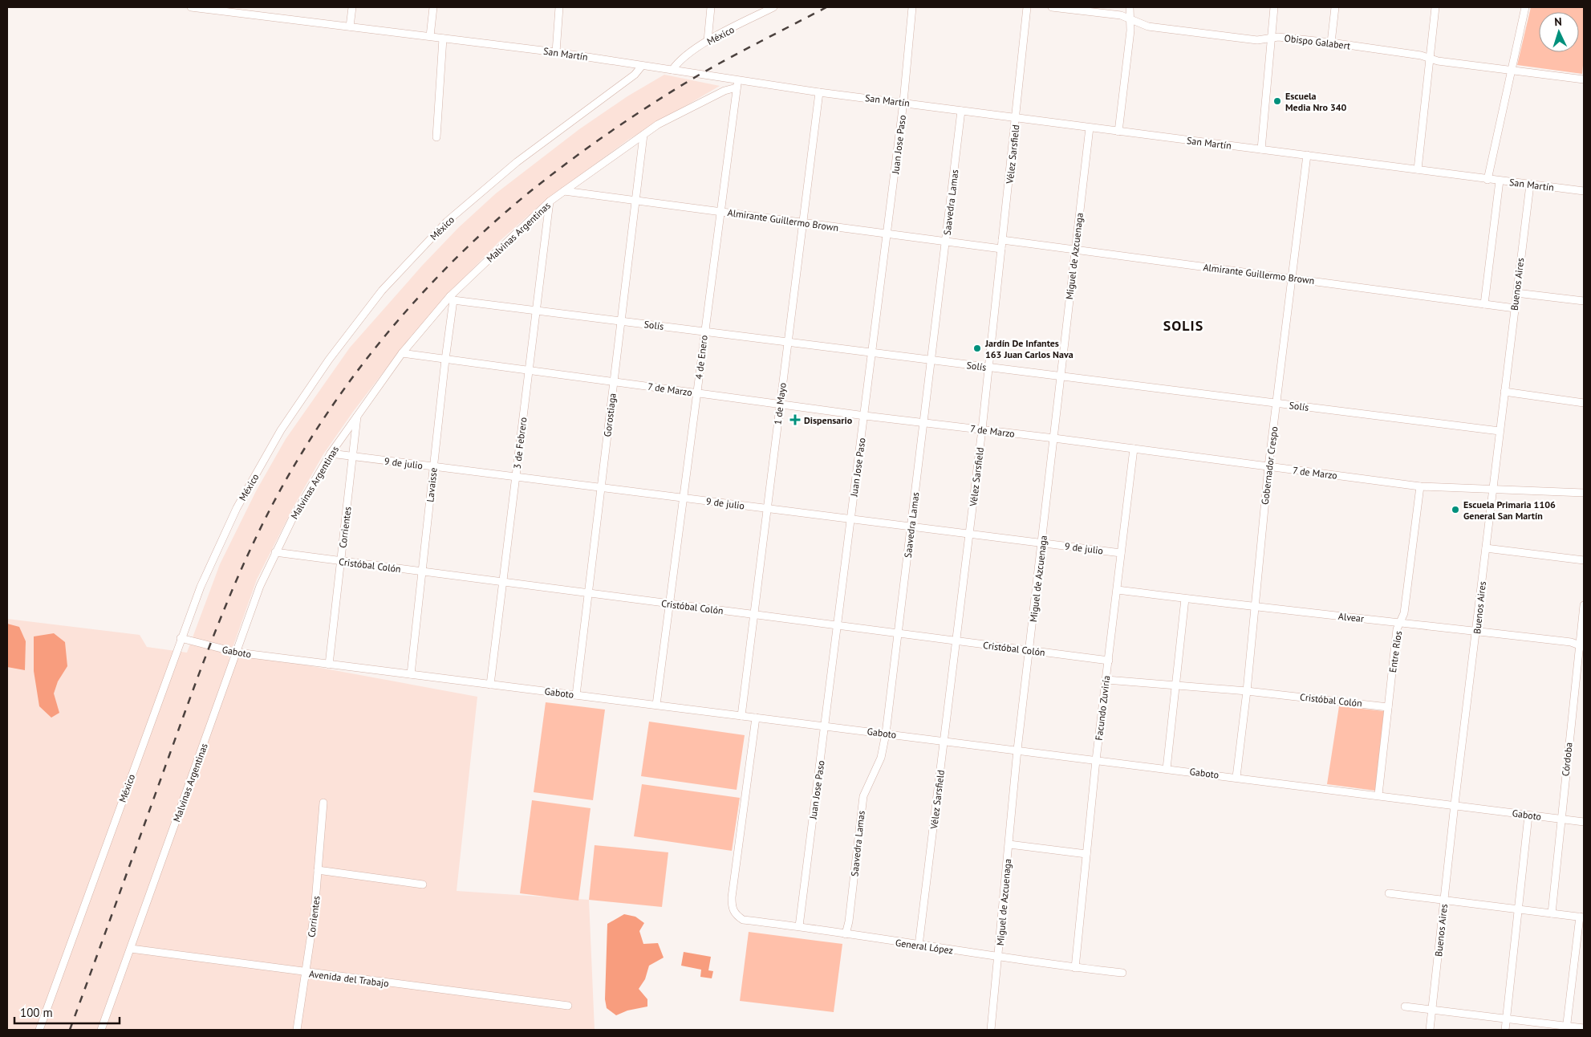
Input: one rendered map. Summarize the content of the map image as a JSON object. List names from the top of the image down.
{
  "streets": {
    "street": [
      "México",
      "Obispo Galabert",
      "San Martín",
      "Juan Jose Paso",
      "Vélez Sarsfield",
      "Saavedra Lamas",
      "Almirante Guillermo Brown",
      "Malvinas Argentinas",
      "Miguel de Azcuenaga",
      "Buenos Aires",
      "Solís",
      "4 de Enero",
      "7 de Marzo",
      "1 de Mayo",
      "Gorostiaga",
      "3 de Febrero",
      "9 de julio",
      "Gobernador Crespo",
      "Lavaisse",
      "Corrientes",
      "Cristóbal Colón",
      "Alvear",
      "Gaboto",
      "Entre Ríos",
      "Facundo Zuviría",
      "Córdoba",
      "General López",
      "Avenida del Trabajo"
    ]
  },
  "crossings": [
    ["México", "San Martín"],
    ["México", "Gaboto"],
    ["San Martín", "Juan Jose Paso"],
    ["San Martín", "Vélez Sarsfield"],
    ["San Martín", "Saavedra Lamas"],
    ["San Martín", "Malvinas Argentinas"],
    ["San Martín", "Miguel de Azcuenaga"],
    ["San Martín", "Buenos Aires"],
    ["San Martín", "4 de Enero"],
    ["San Martín", "1 de Mayo"],
    ["San Martín", "Gobernador Crespo"],
    ["Juan Jose Paso", "Almirante Guillermo Brown"],
    ["Juan Jose Paso", "Solís"],
    ["Juan Jose Paso", "7 de Marzo"],
    ["Juan Jose Paso", "9 de julio"],
    ["Juan Jose Paso", "Cristóbal Colón"],
    ["Juan Jose Paso", "Gaboto"],
    ["Juan Jose Paso", "General López"],
    ["Vélez Sarsfield", "Almirante Guillermo Brown"],
    ["Vélez Sarsfield", "Solís"],
    ["Vélez Sarsfield", "7 de Marzo"],
    ["Vélez Sarsfield", "9 de julio"],
    ["Vélez Sarsfield", "Cristóbal Colón"],
    ["Vélez Sarsfield", "Gaboto"],
    ["Vélez Sarsfield", "General López"],
    ["Saavedra Lamas", "Almirante Guillermo Brown"],
    ["Saavedra Lamas", "Solís"],
    ["Saavedra Lamas", "7 de Marzo"],
    ["Saavedra Lamas", "9 de julio"],
    ["Saavedra Lamas", "Cristóbal Colón"],
    ["Saavedra Lamas", "Gaboto"],
    ["Saavedra Lamas", "General López"],
    ["Almirante Guillermo Brown", "Malvinas Argentinas"],
    ["Almirante Guillermo Brown", "Miguel de Azcuenaga"],
    ["Almirante Guillermo Brown", "Buenos Aires"],
    ["Almirante Guillermo Brown", "4 de Enero"],
    ["Almirante Guillermo Brown", "1 de Mayo"],
    ["Almirante Guillermo Brown", "Gorostiaga"],
    ["Almirante Guillermo Brown", "Gobernador Crespo"],
    ["Malvinas Argentinas", "Solís"],
    ["Malvinas Argentinas", "4 de Enero"],
    ["Malvinas Argentinas", "7 de Marzo"],
    ["Malvinas Argentinas", "Gorostiaga"],
    ["Malvinas Argentinas", "3 de Febrero"],
    ["Malvinas Argentinas", "9 de julio"],
    ["Malvinas Argentinas", "Lavaisse"],
    ["Malvinas Argentinas", "Corrientes"],
    ["Malvinas Argentinas", "Cristóbal Colón"],
    ["Malvinas Argentinas", "Gaboto"],
    ["Malvinas Argentinas", "Avenida del Trabajo"],
    ["Miguel de Azcuenaga", "Solís"],
    ["Miguel de Azcuenaga", "7 de Marzo"],
    ["Miguel de Azcuenaga", "9 de julio"],
    ["Miguel de Azcuenaga", "Cristóbal Colón"],
    ["Miguel de Azcuenaga", "Gaboto"],
    ["Miguel de Azcuenaga", "General López"],
    ["Buenos Aires", "Solís"],
    ["Buenos Aires", "7 de Marzo"],
    ["Buenos Aires", "Alvear"],
    ["Buenos Aires", "Gaboto"],
    ["Solís", "4 de Enero"],
    ["Solís", "1 de Mayo"],
    ["Solís", "Gorostiaga"],
    ["Solís", "3 de Febrero"],
    ["Solís", "Gobernador Crespo"],
    ["Solís", "Lavaisse"],
    ["4 de Enero", "7 de Marzo"],
    ["4 de Enero", "9 de julio"],
    ["4 de Enero", "Cristóbal Colón"],
    ["4 de Enero", "Gaboto"],
    ["7 de Marzo", "1 de Mayo"],
    ["7 de Marzo", "Gorostiaga"],
    ["7 de Marzo", "3 de Febrero"],
    ["7 de Marzo", "Gobernador Crespo"],
    ["7 de Marzo", "Lavaisse"],
    ["7 de Marzo", "Entre Ríos"],
    ["7 de Marzo", "Facundo Zuviría"],
    ["1 de Mayo", "9 de julio"],
    ["1 de Mayo", "Cristóbal Colón"],
    ["1 de Mayo", "Gaboto"],
    ["Gorostiaga", "9 de julio"],
    ["Gorostiaga", "Cristóbal Colón"],
    ["Gorostiaga", "Gaboto"],
    ["3 de Febrero", "9 de julio"],
    ["3 de Febrero", "Cristóbal Colón"],
    ["3 de Febrero", "Gaboto"],
    ["9 de julio", "Lavaisse"],
    ["9 de julio", "Corrientes"],
    ["9 de julio", "Facundo Zuviría"],
    ["Gobernador Crespo", "Cristóbal Colón"],
    ["Gobernador Crespo", "Alvear"],
    ["Gobernador Crespo", "Gaboto"],
    ["Lavaisse", "Cristóbal Colón"],
    ["Lavaisse", "Gaboto"],
    ["Corrientes", "Cristóbal Colón"],
    ["Corrientes", "Gaboto"],
    ["Corrientes", "Avenida del Trabajo"],
    ["Cristóbal Colón", "Entre Ríos"],
    ["Cristóbal Colón", "Facundo Zuviría"],
    ["Alvear", "Entre Ríos"],
    ["Alvear", "Facundo Zuviría"],
    ["Alvear", "Córdoba"],
    ["Gaboto", "Entre Ríos"],
    ["Gaboto", "Facundo Zuviría"],
    ["Gaboto", "Córdoba"],
    ["Gaboto", "General López"],
    ["Facundo Zuviría", "General López"]
  ],
  "districts": ["SOLIS"],
  "places": {
    "other": ["Escuela Media Nro 340", "Jardín De Infantes 163 Juan Carlos Nava", "Escuela Primaria 1106 General San Martín"],
    "health": ["Dispensario"]
  },
  "scale_bar": "100 m",
  "north": "top"
}
